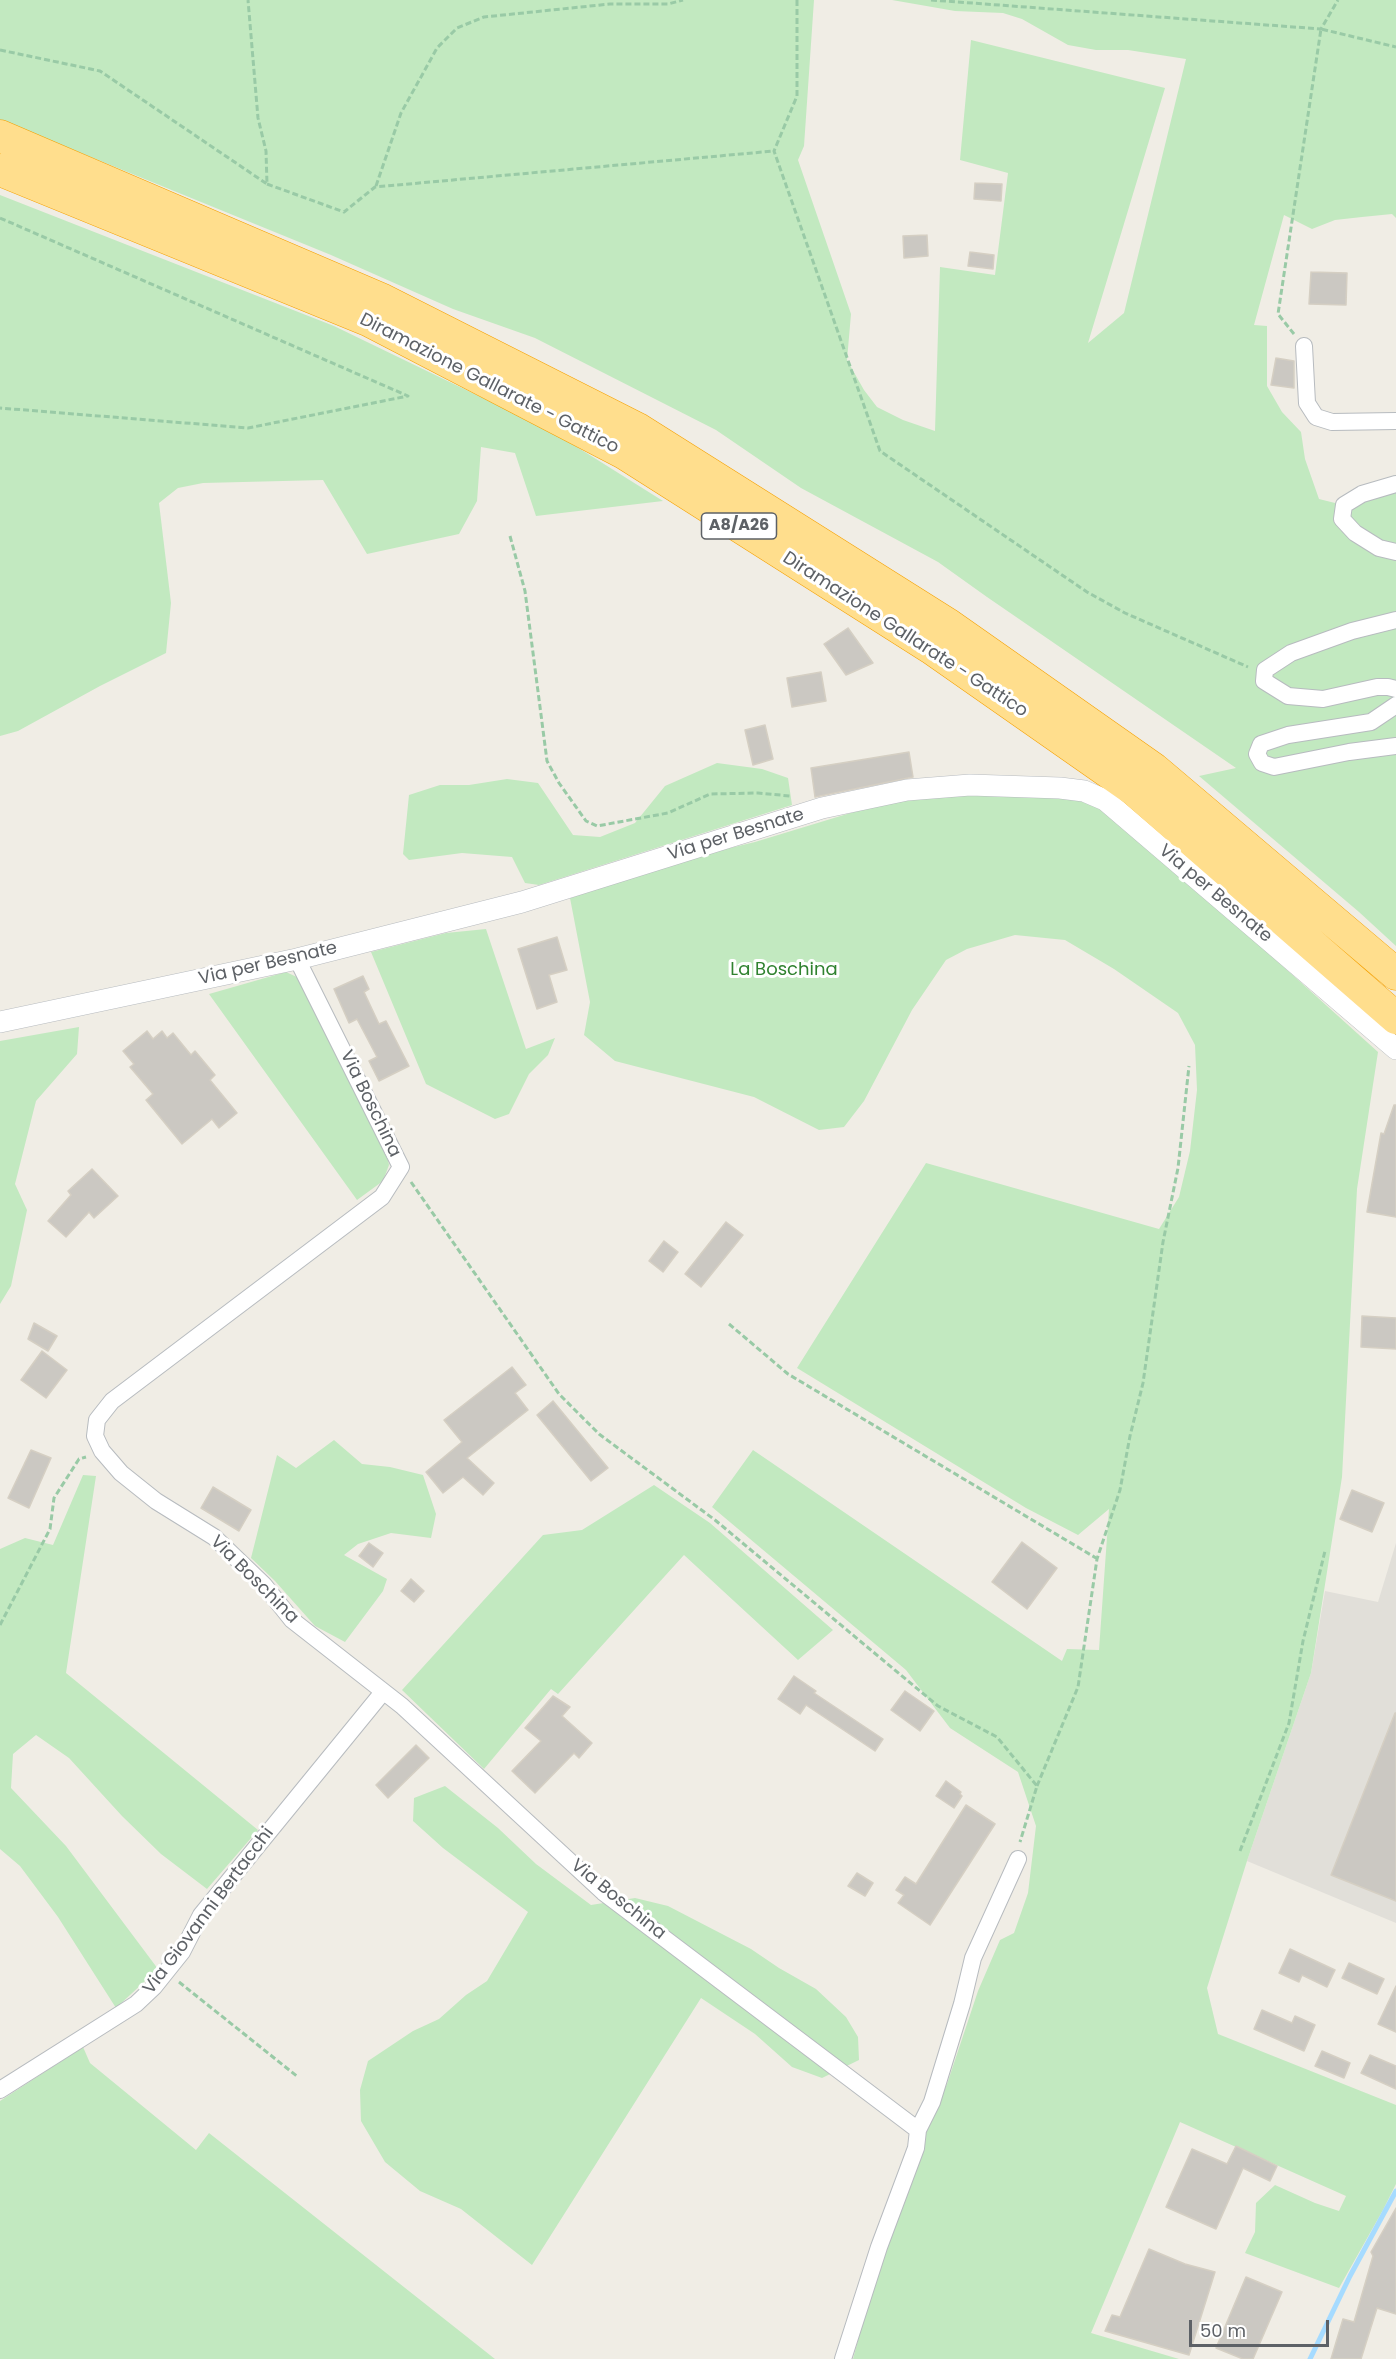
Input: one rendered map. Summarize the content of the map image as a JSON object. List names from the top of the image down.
{
  "streets": {
    "highway": ["Diramazione Gallarate - Gattico", "A8/A26"],
    "street": ["Via per Besnate", "Via Boschina", "Via Giovanni Bertacchi"]
  },
  "crossings": [
    ["Via per Besnate", "Via Boschina"],
    ["Via Boschina", "Via Giovanni Bertacchi"]
  ],
  "parks": ["La Boschina"],
  "scale_bar": "50 m"
}
